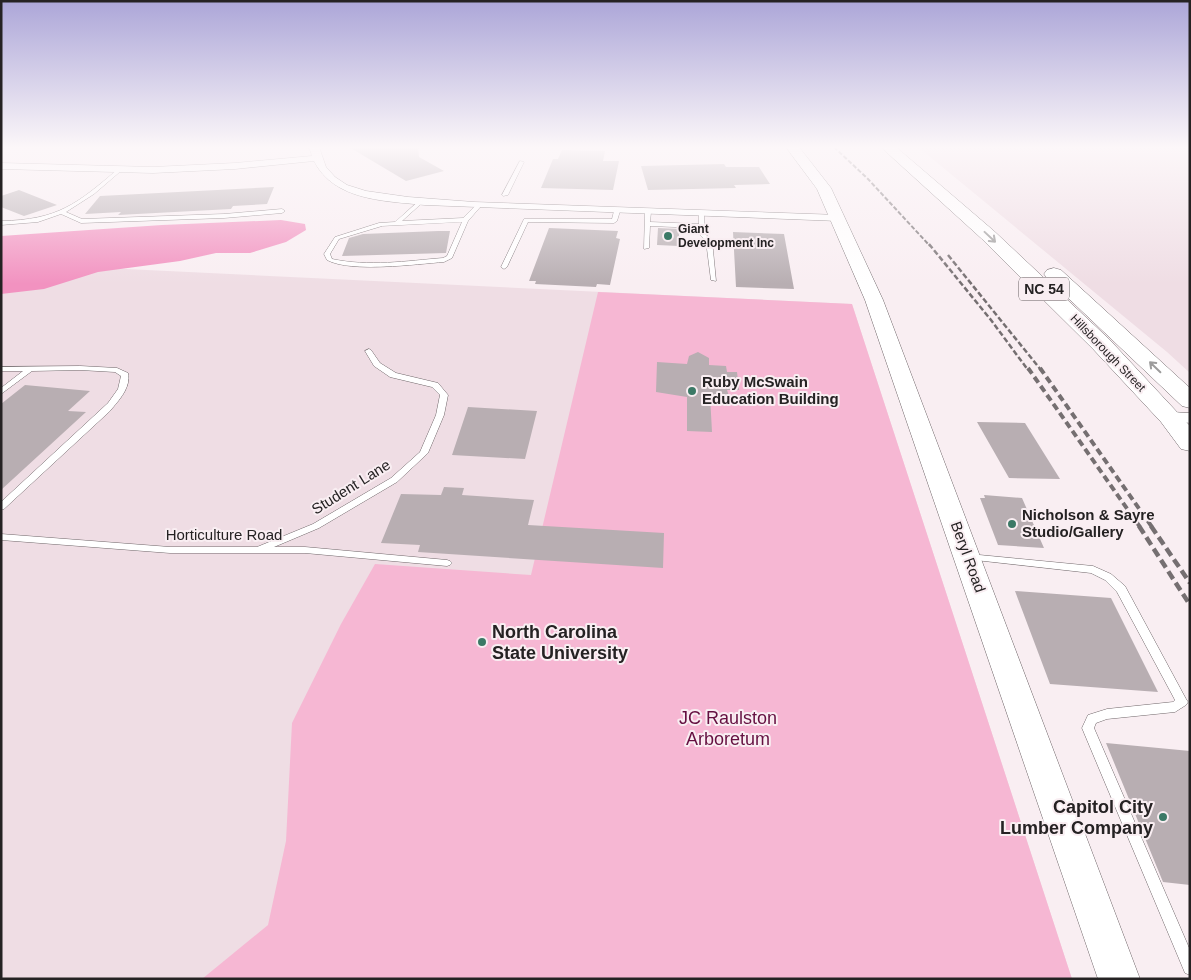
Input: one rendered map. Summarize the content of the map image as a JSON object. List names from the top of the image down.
{
  "streets": {
    "main road": ["NC 54", "Hillsborough Street"],
    "street": ["Beryl Road"],
    "lane": ["Student Lane", "Horticulture Road"]
  },
  "crossings": [
    ["Student Lane", "Horticulture Road"]
  ],
  "parks": ["JC Raulston Arboretum"],
  "places": [
    "Giant Development Inc",
    "Ruby McSwain Education Building",
    "Nicholson & Sayre Studio/Gallery",
    "North Carolina State University",
    "Capitol City Lumber Company"
  ]
}
